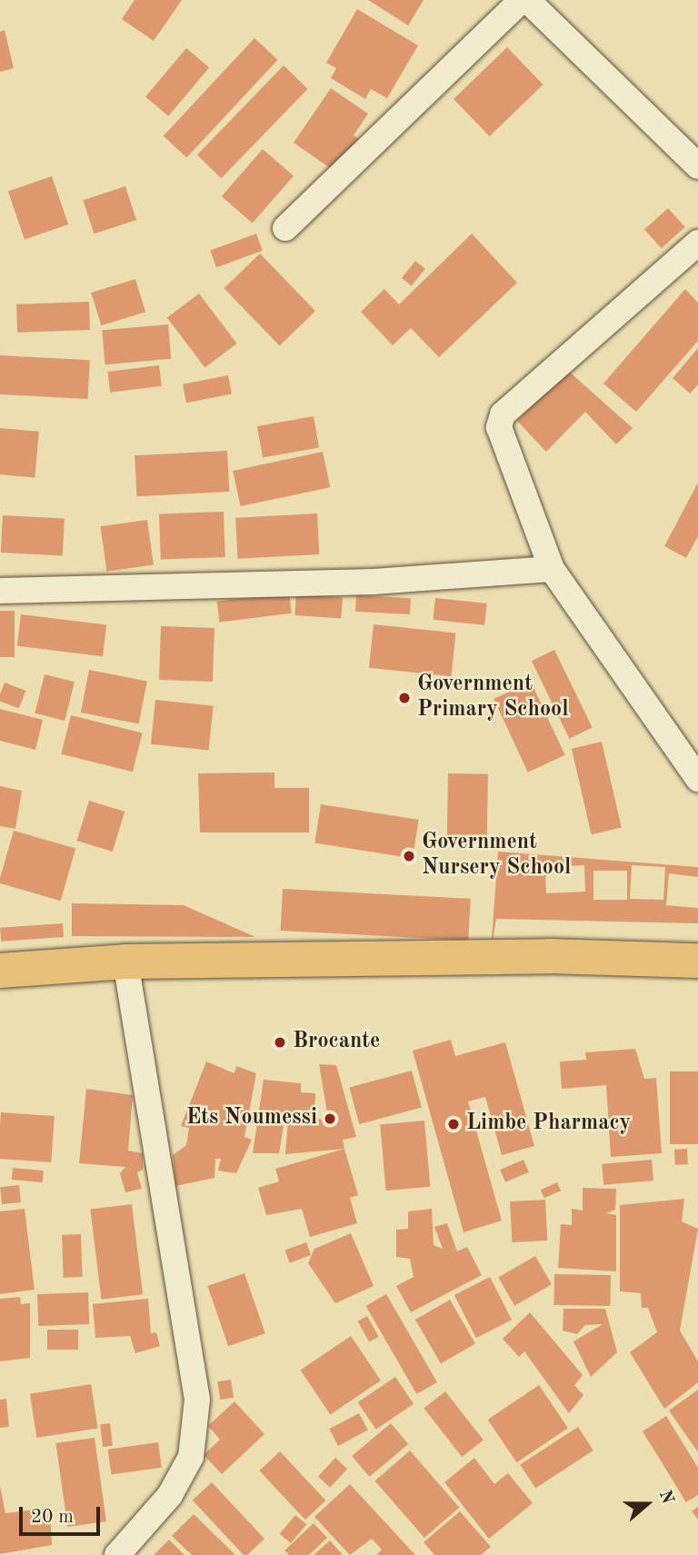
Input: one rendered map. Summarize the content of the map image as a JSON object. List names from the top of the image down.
{
  "places": [
    "Government Primary School",
    "Government Nursery School",
    "Brocante",
    "Ets Noumessi",
    "Limbe Pharmacy"
  ],
  "scale_bar": "20 m",
  "north": "right"
}
